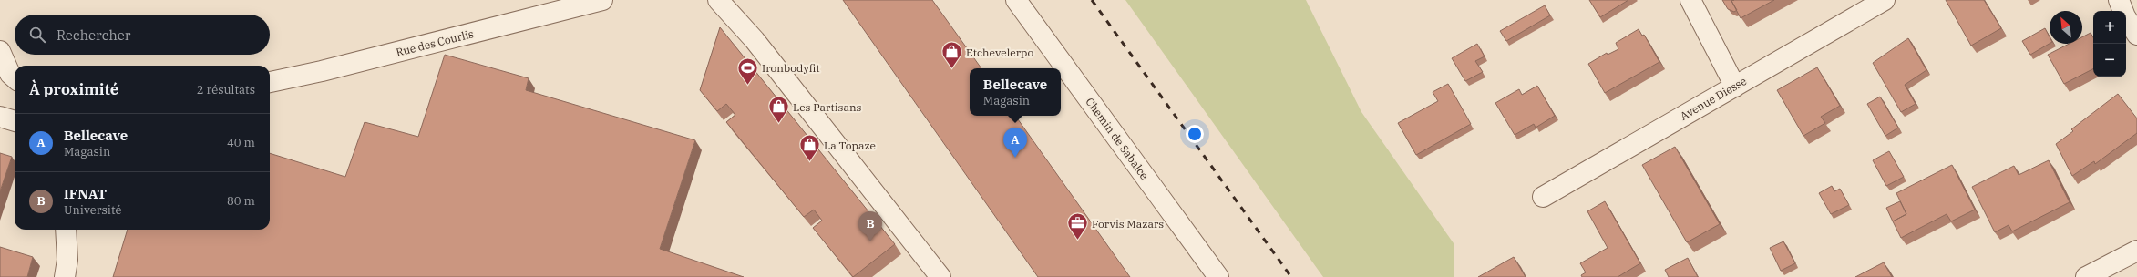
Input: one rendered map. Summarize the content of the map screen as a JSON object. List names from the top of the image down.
{
  "streets": {
    "street": ["Rue des Courlis", "Avenue Diesse", "Chemin de Sabalce"]
  },
  "places": {
    "shop": ["Etchevelerpo", "Les Partisans", "La Topaze"],
    "sports": ["Ironbodyfit"],
    "office": ["Forvis Mazars"]
  },
  "north": "top left",
  "page": {
    "map_buttons": ["+", "−"],
    "search": "Rechercher",
    "heading": ["À proximité", "2 résultats"],
    "popup": ["Bellecave", "Magasin"],
    "list": [
      {
        "mark": "A",
        "name": "Bellecave",
        "note": "Magasin",
        "value": "40 m"
      },
      {
        "mark": "B",
        "name": "IFNAT",
        "note": "Université",
        "value": "80 m"
      }
    ],
    "pins": ["A", "B"]
  }
}
